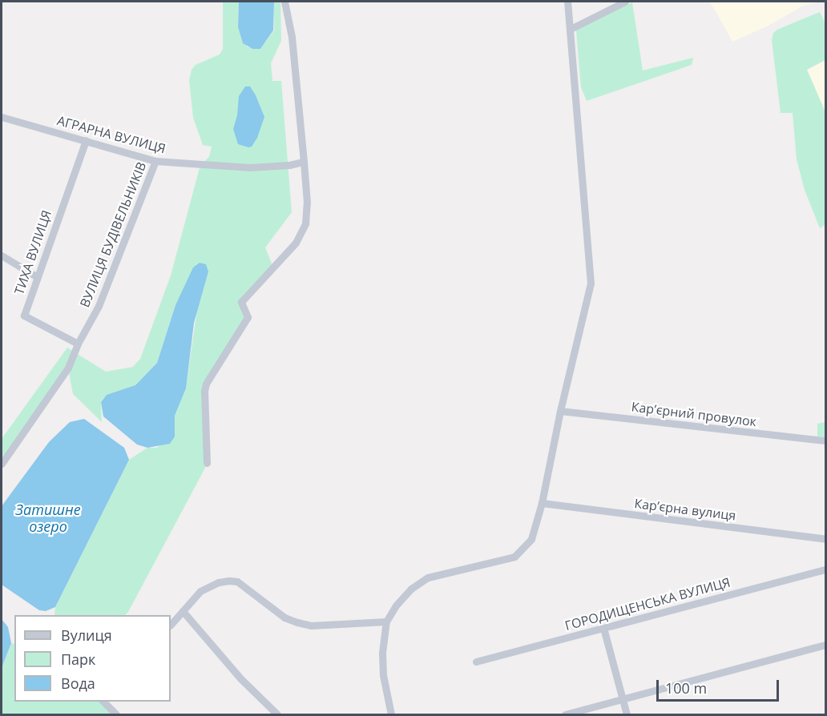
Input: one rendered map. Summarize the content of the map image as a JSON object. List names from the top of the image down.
{
  "streets": {
    "street": [
      "АГРАРНА ВУЛИЦЯ",
      "ВУЛИЦЯ БУДІВЕЛЬНИКІВ",
      "ТИХА ВУЛИЦЯ",
      "Карʼєрний провулок",
      "Карʼєрна вулиця",
      "ГОРОДИЩЕНСЬКА ВУЛИЦЯ"
    ]
  },
  "crossings": [
    ["АГРАРНА ВУЛИЦЯ", "ВУЛИЦЯ БУДІВЕЛЬНИКІВ"],
    ["АГРАРНА ВУЛИЦЯ", "ТИХА ВУЛИЦЯ"],
    ["ВУЛИЦЯ БУДІВЕЛЬНИКІВ", "ТИХА ВУЛИЦЯ"]
  ],
  "water": ["Затишне озеро"],
  "legend": ["Вулиця", "Парк", "Вода"],
  "scale_bar": "100 m"
}
